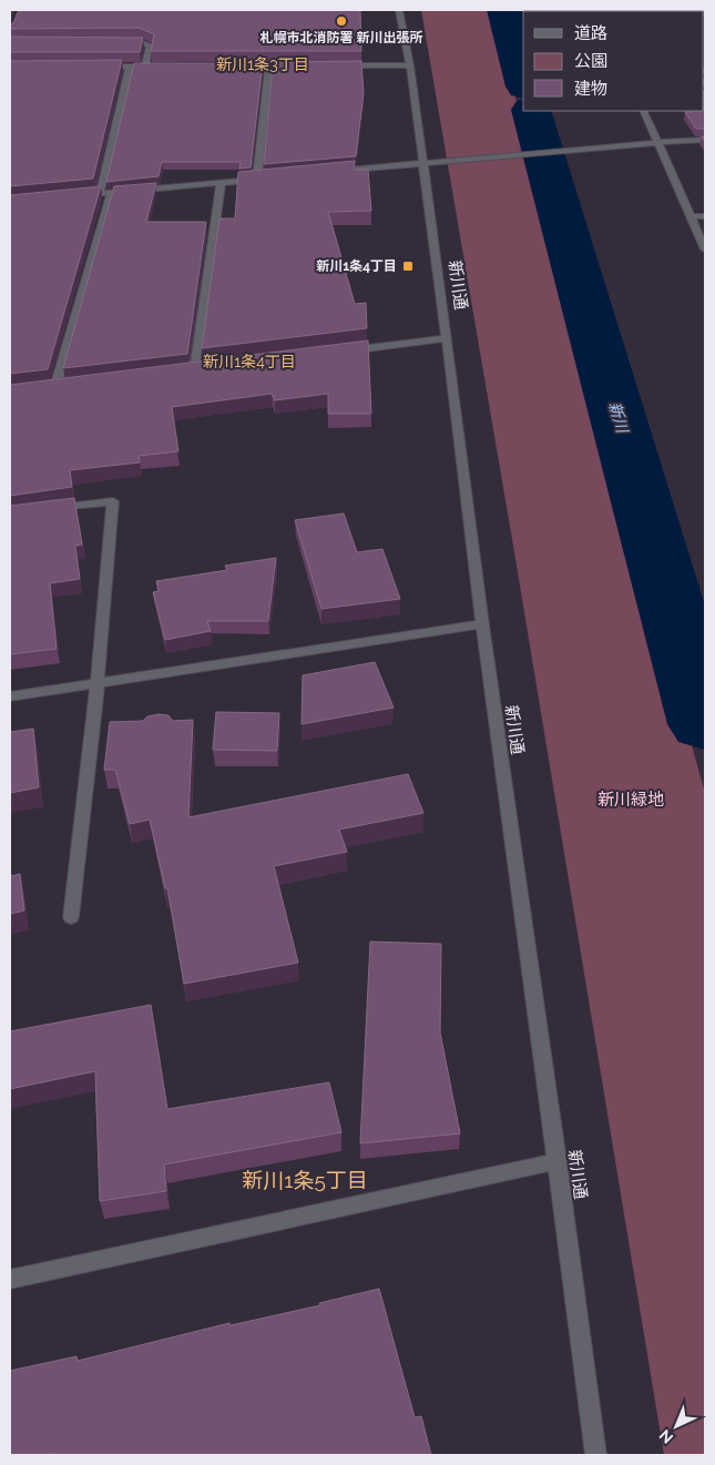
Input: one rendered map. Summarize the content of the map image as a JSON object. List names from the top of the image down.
{
  "streets": {
    "street": ["新川通"]
  },
  "districts": ["新川1条3丁目", "新川1条4丁目", "新川1条5丁目"],
  "water": ["新川"],
  "parks": ["新川緑地"],
  "places": {
    "other": ["札幌市北消防署 新川出張所"],
    "transit": ["新川1条4丁目"]
  },
  "legend": ["道路", "公園", "建物"],
  "north": "bottom left"
}
